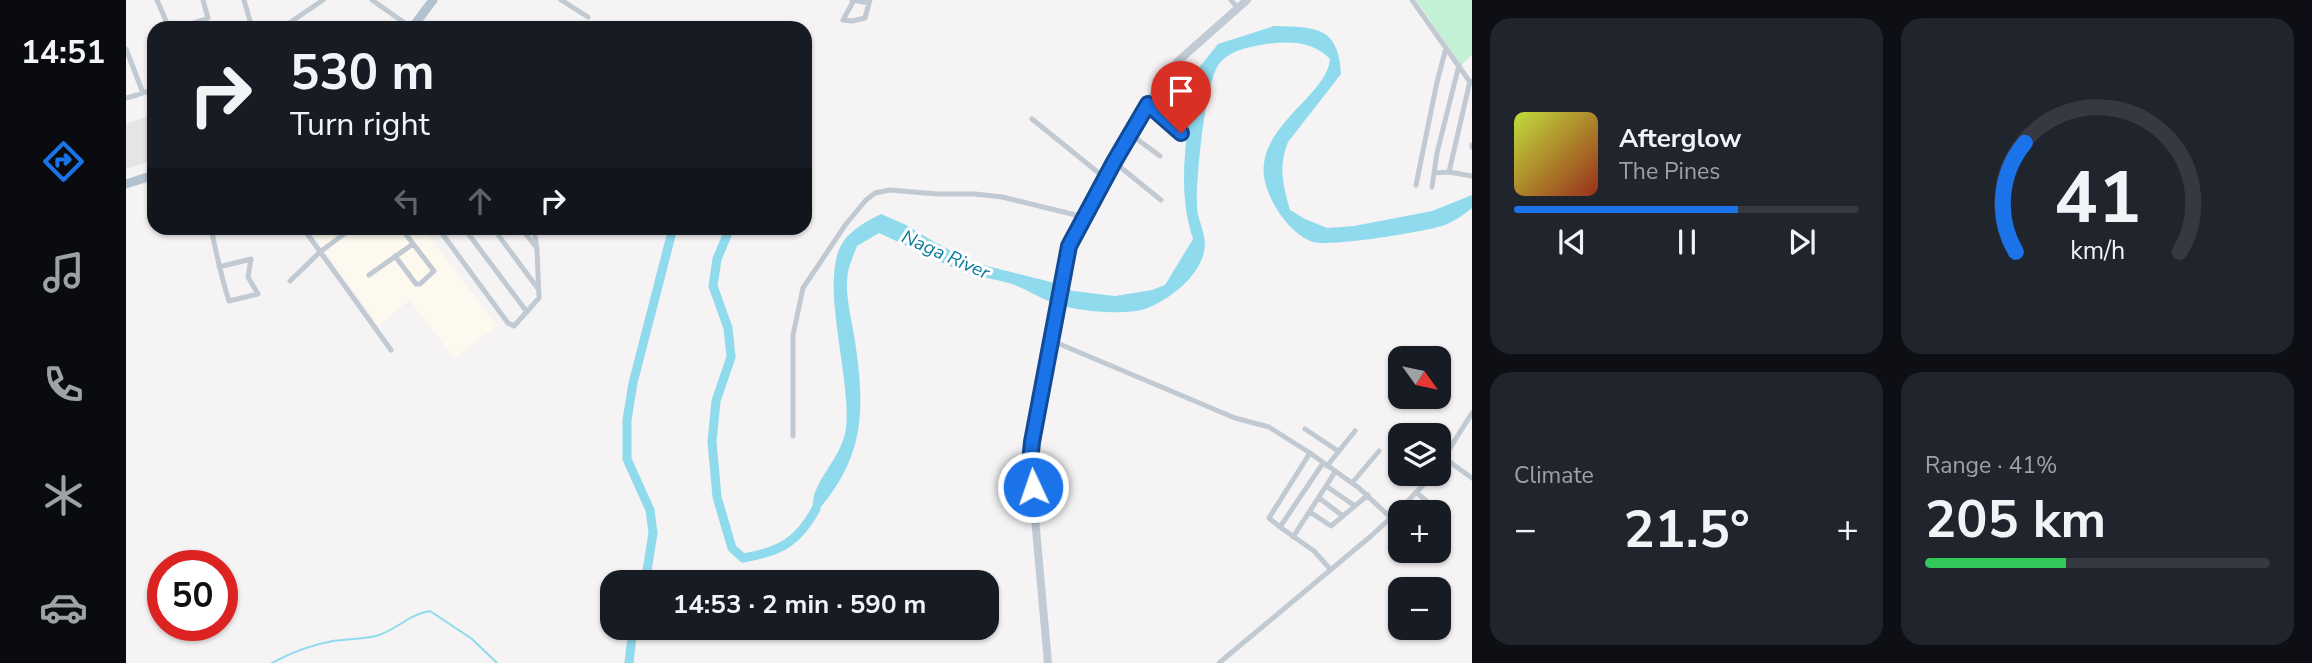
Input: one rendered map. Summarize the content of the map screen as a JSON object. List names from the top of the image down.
{
  "water": ["Naga River"],
  "north": "bottom right",
  "page": {
    "tabs": "14:51",
    "turn": ["530 m", "Turn right"],
    "song": ["Afterglow", "The Pines"],
    "map_buttons": ["+", "−"],
    "tile": [
      "Climate",
      ["Range · 41%", "205 km"]
    ],
    "heat": ["−", "21.5°", "+"],
    "limit": "50",
    "trip": "14:53 · 2 min · 590 m",
    "gauge": ["41", "km/h"]
  }
}
